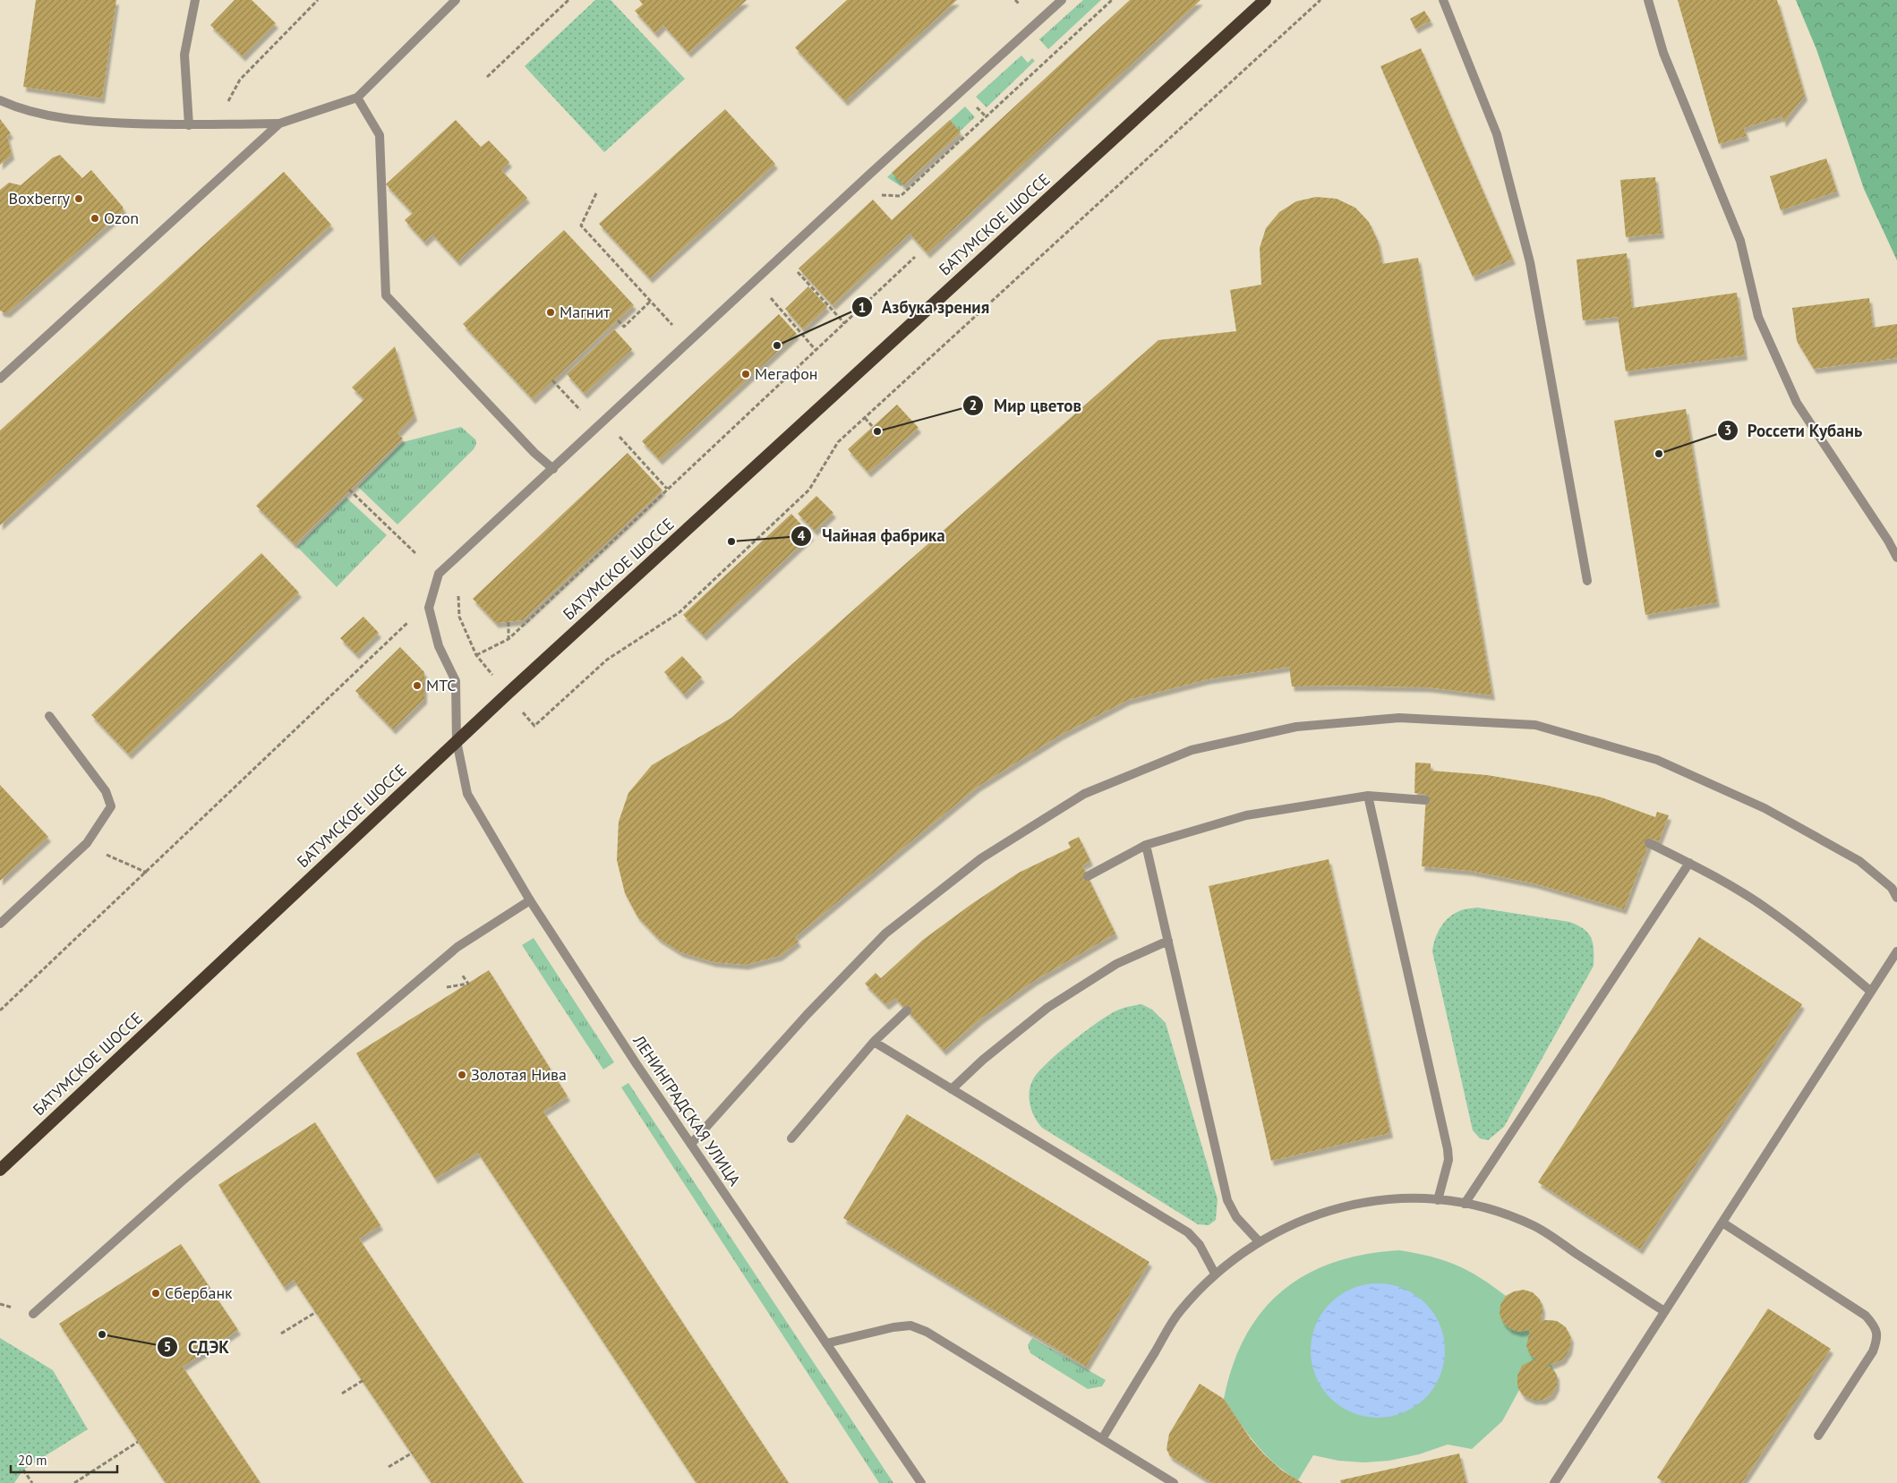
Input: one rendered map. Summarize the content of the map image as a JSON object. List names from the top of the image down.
{
  "streets": {
    "highway": ["БАТУМСКОЕ ШОССЕ"],
    "street": ["ЛЕНИНГРАДСКАЯ УЛИЦА"]
  },
  "crossings": [
    ["БАТУМСКОЕ ШОССЕ", "ЛЕНИНГРАДСКАЯ УЛИЦА"]
  ],
  "places": [
    "Boxberry",
    "Ozon",
    "Магнит",
    "Азбука зрения",
    "Мегафон",
    "Мир цветов",
    "Россети Кубань",
    "Чайная фабрика",
    "МТС",
    "Золотая Нива",
    "Сбербанк",
    "СДЭК"
  ],
  "scale_bar": "20 m"
}
